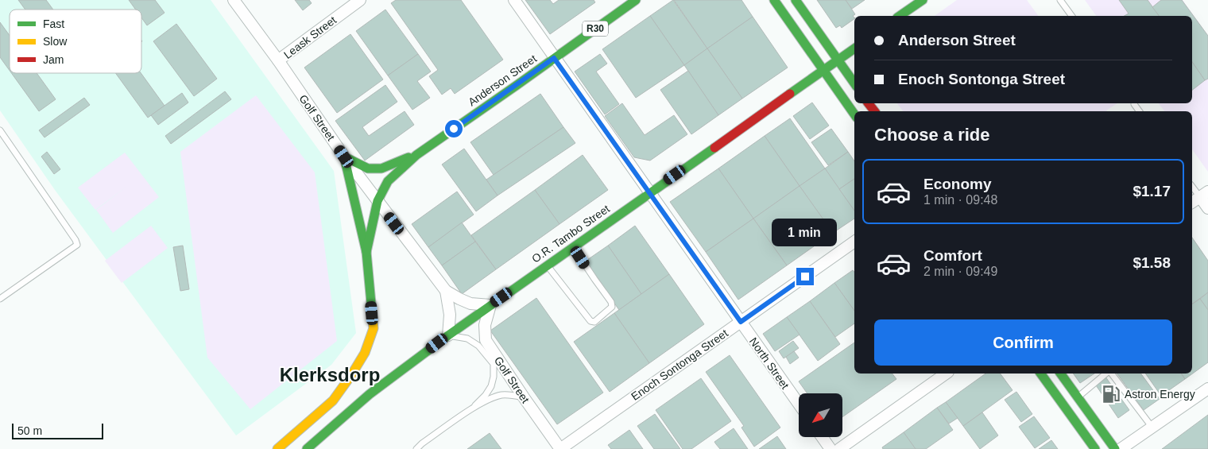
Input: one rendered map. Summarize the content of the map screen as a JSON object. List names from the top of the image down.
{
  "streets": {
    "main road": ["R30", "Anderson Street", "O.R. Tambo Street"],
    "street": [
      "Leask Street",
      "Golf Street",
      "North Street",
      "Enoch Sontonga Street"
    ]
  },
  "crossings": [
    ["R30", "Anderson Street"],
    ["Leask Street", "Golf Street"],
    ["Anderson Street", "Golf Street"],
    ["Anderson Street", "North Street"],
    ["Golf Street", "O.R. Tambo Street"],
    ["Golf Street", "Enoch Sontonga Street"],
    ["O.R. Tambo Street", "North Street"],
    ["North Street", "Enoch Sontonga Street"]
  ],
  "districts": ["Klerksdorp"],
  "places": {
    "fuel station": ["Astron Energy"]
  },
  "legend": ["Fast", "Slow", "Jam"],
  "scale_bar": "50 m",
  "north": "bottom left",
  "page": {
    "banner": ["Anderson Street", "Enoch Sontonga Street"],
    "heading": "Choose a ride",
    "list": [
      {
        "name": "Economy",
        "note": "1 min · 09:48",
        "value": "$1.17"
      },
      {
        "name": "Comfort",
        "note": "2 min · 09:49",
        "value": "$1.58"
      }
    ],
    "bubble": "1 min",
    "buttons": "Confirm",
    "scale": "50 m"
  }
}
